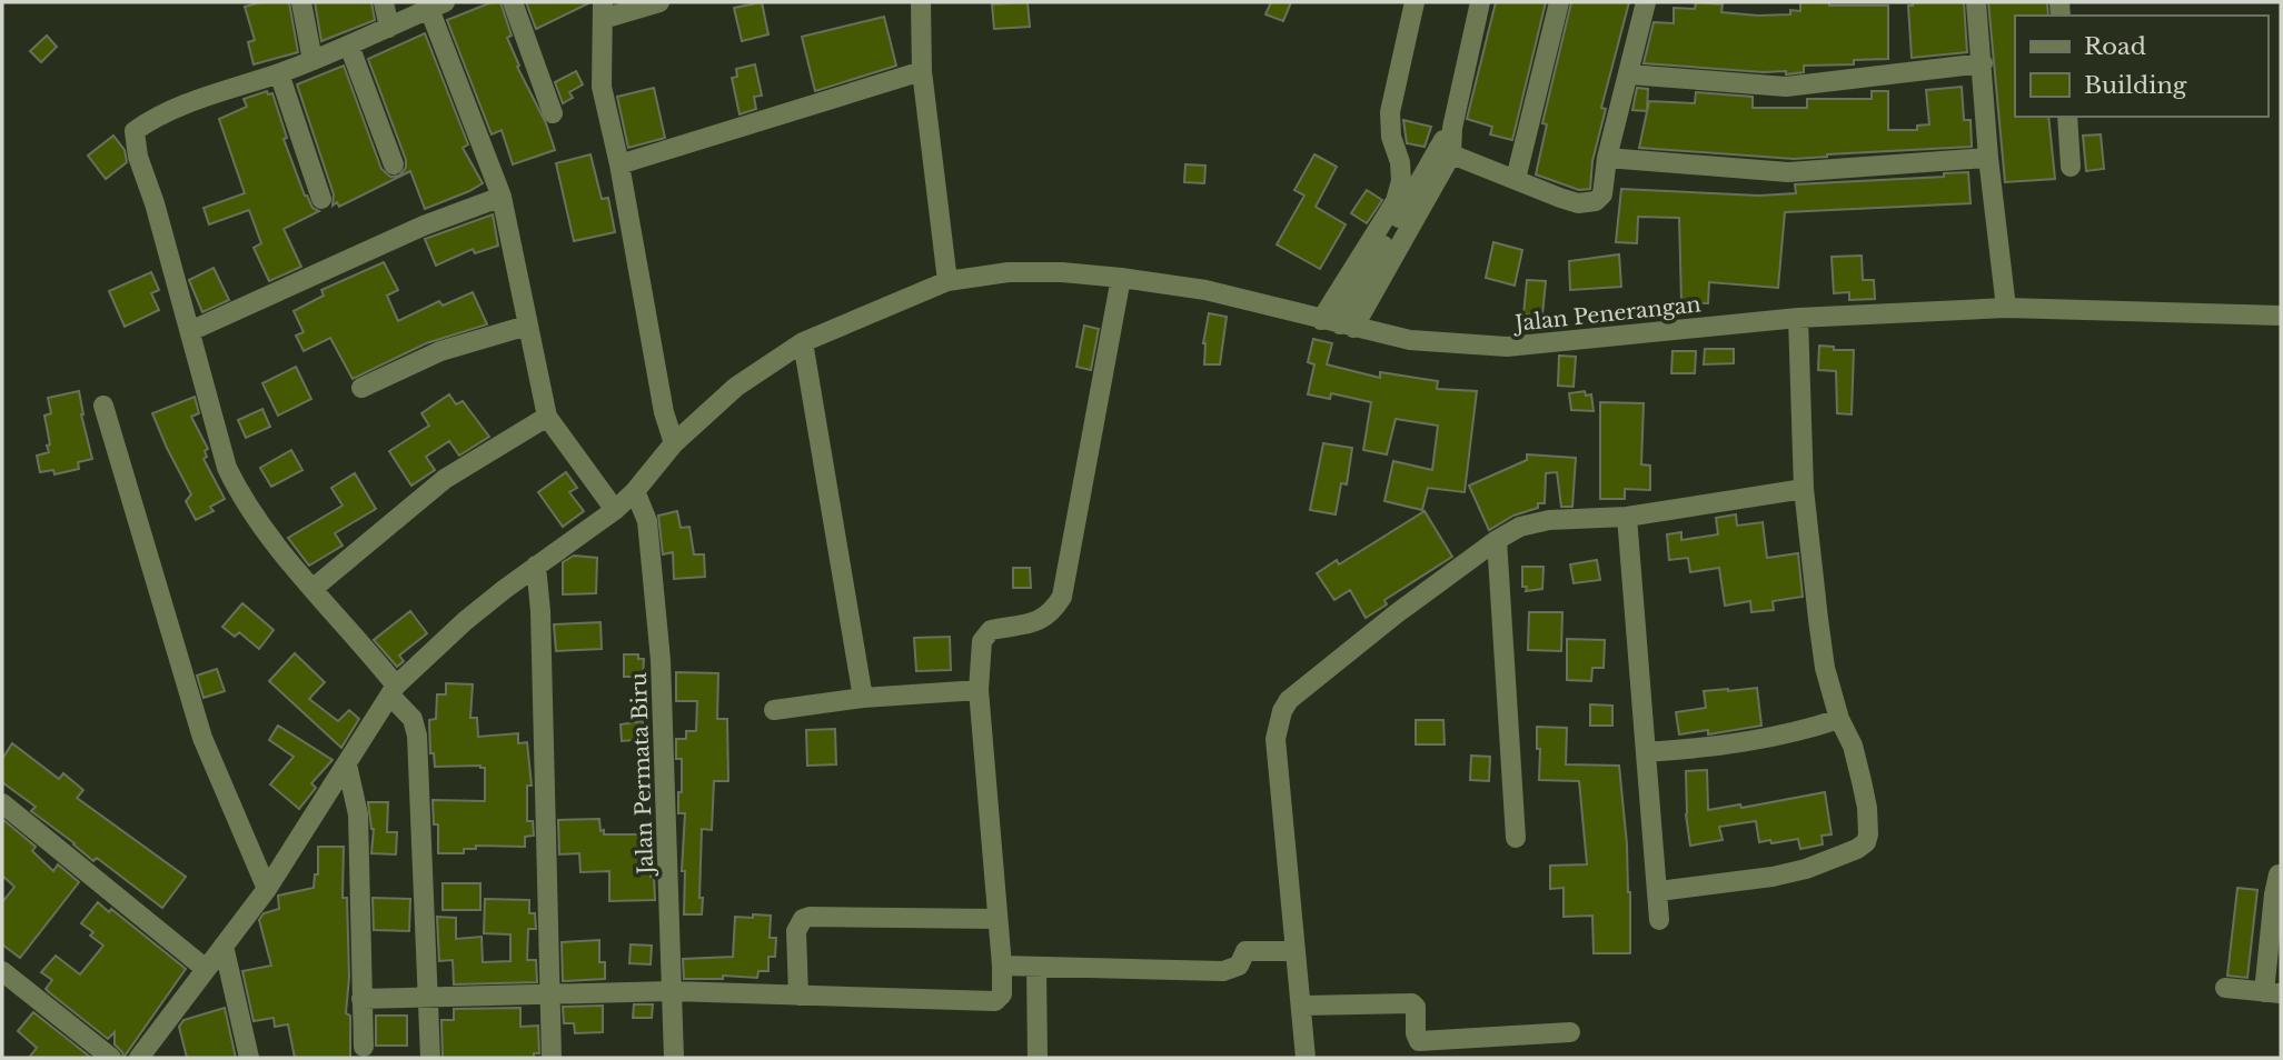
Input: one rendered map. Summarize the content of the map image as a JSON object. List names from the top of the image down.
{
  "streets": {
    "street": ["Jalan Penerangan", "Jalan Permata Biru"]
  },
  "crossings": [
    ["Jalan Penerangan", "Jalan Permata Biru"]
  ],
  "legend": ["Road", "Building"]
}
